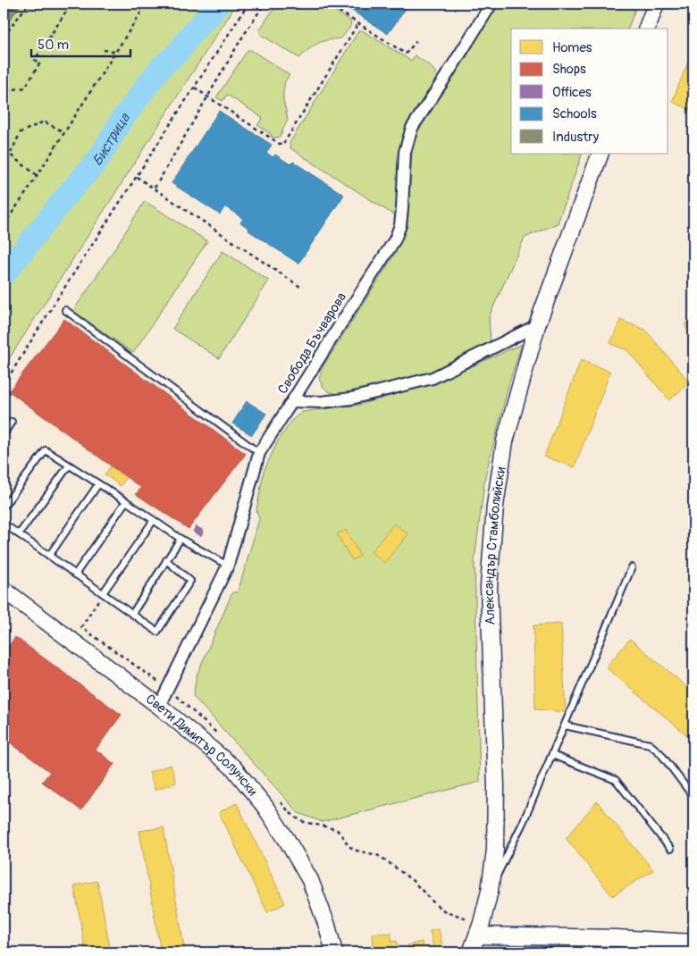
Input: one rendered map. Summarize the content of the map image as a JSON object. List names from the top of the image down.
{
  "streets": {
    "street": ["Свобода Бъчварова", "Александър Стамболийски", "Свети Димитър Солунски"]
  },
  "crossings": [
    ["Свобода Бъчварова", "Свети Димитър Солунски"]
  ],
  "water": ["Бистрица"],
  "legend": [
    "Homes",
    "Shops",
    "Offices",
    "Schools",
    "Industry"
  ],
  "scale_bar": "50 m"
}
